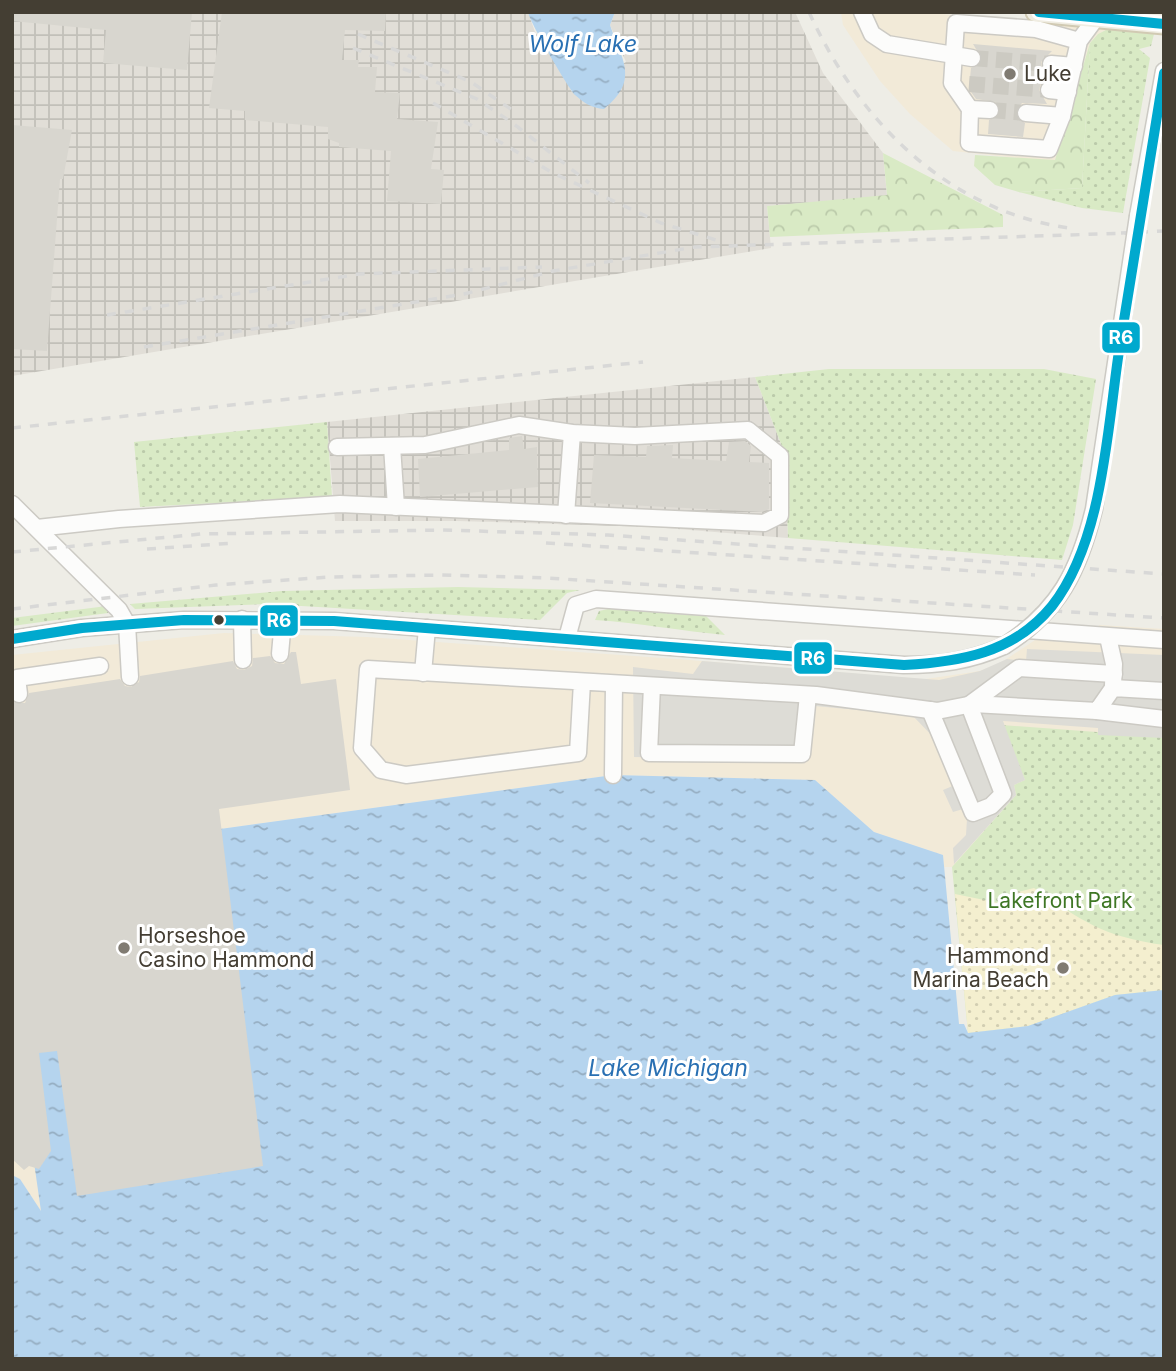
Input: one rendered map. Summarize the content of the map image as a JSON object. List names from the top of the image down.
{
  "water": ["Wolf Lake", "Lake Michigan"],
  "parks": ["Lakefront Park"],
  "places": ["Luke", "Horseshoe Casino Hammond", "Hammond Marina Beach"],
  "lines": ["transit line R6"]
}
